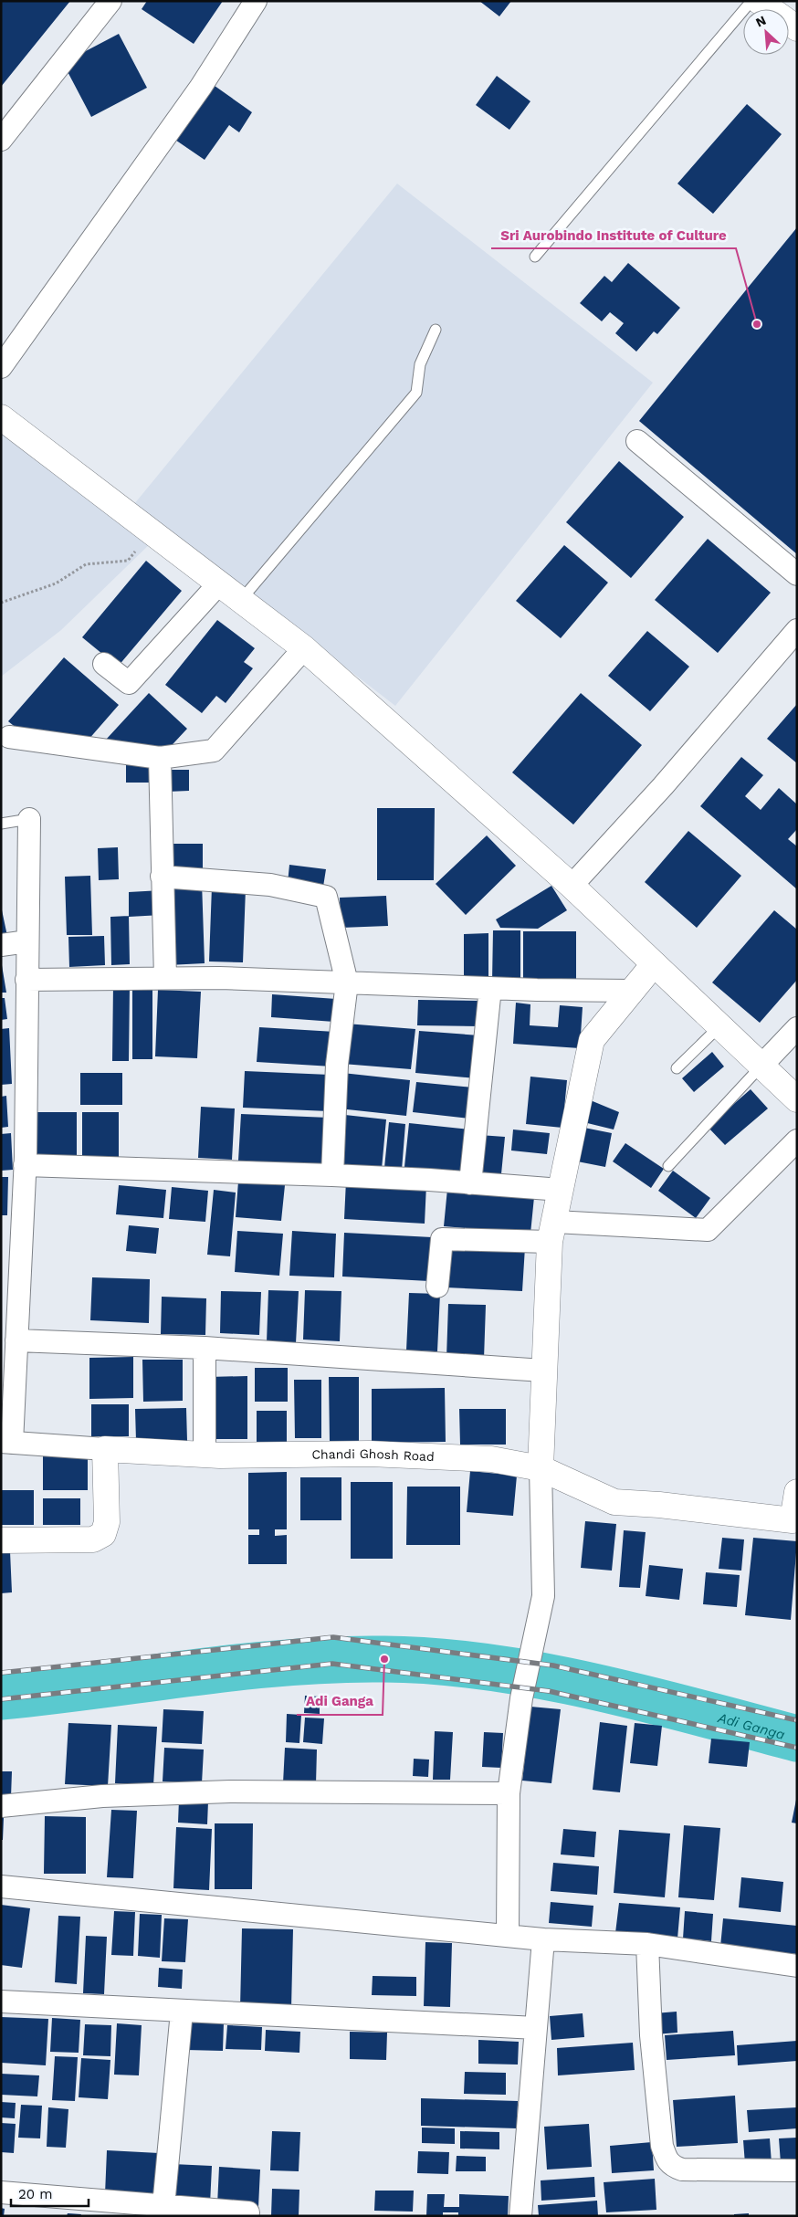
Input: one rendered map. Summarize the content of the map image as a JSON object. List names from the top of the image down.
{
  "streets": {
    "street": ["Chandi Ghosh Road"]
  },
  "water": ["Adi Ganga"],
  "places": ["Sri Aurobindo Institute of Culture", "Adi Ganga"],
  "scale_bar": "20 m",
  "north": "top left"
}
